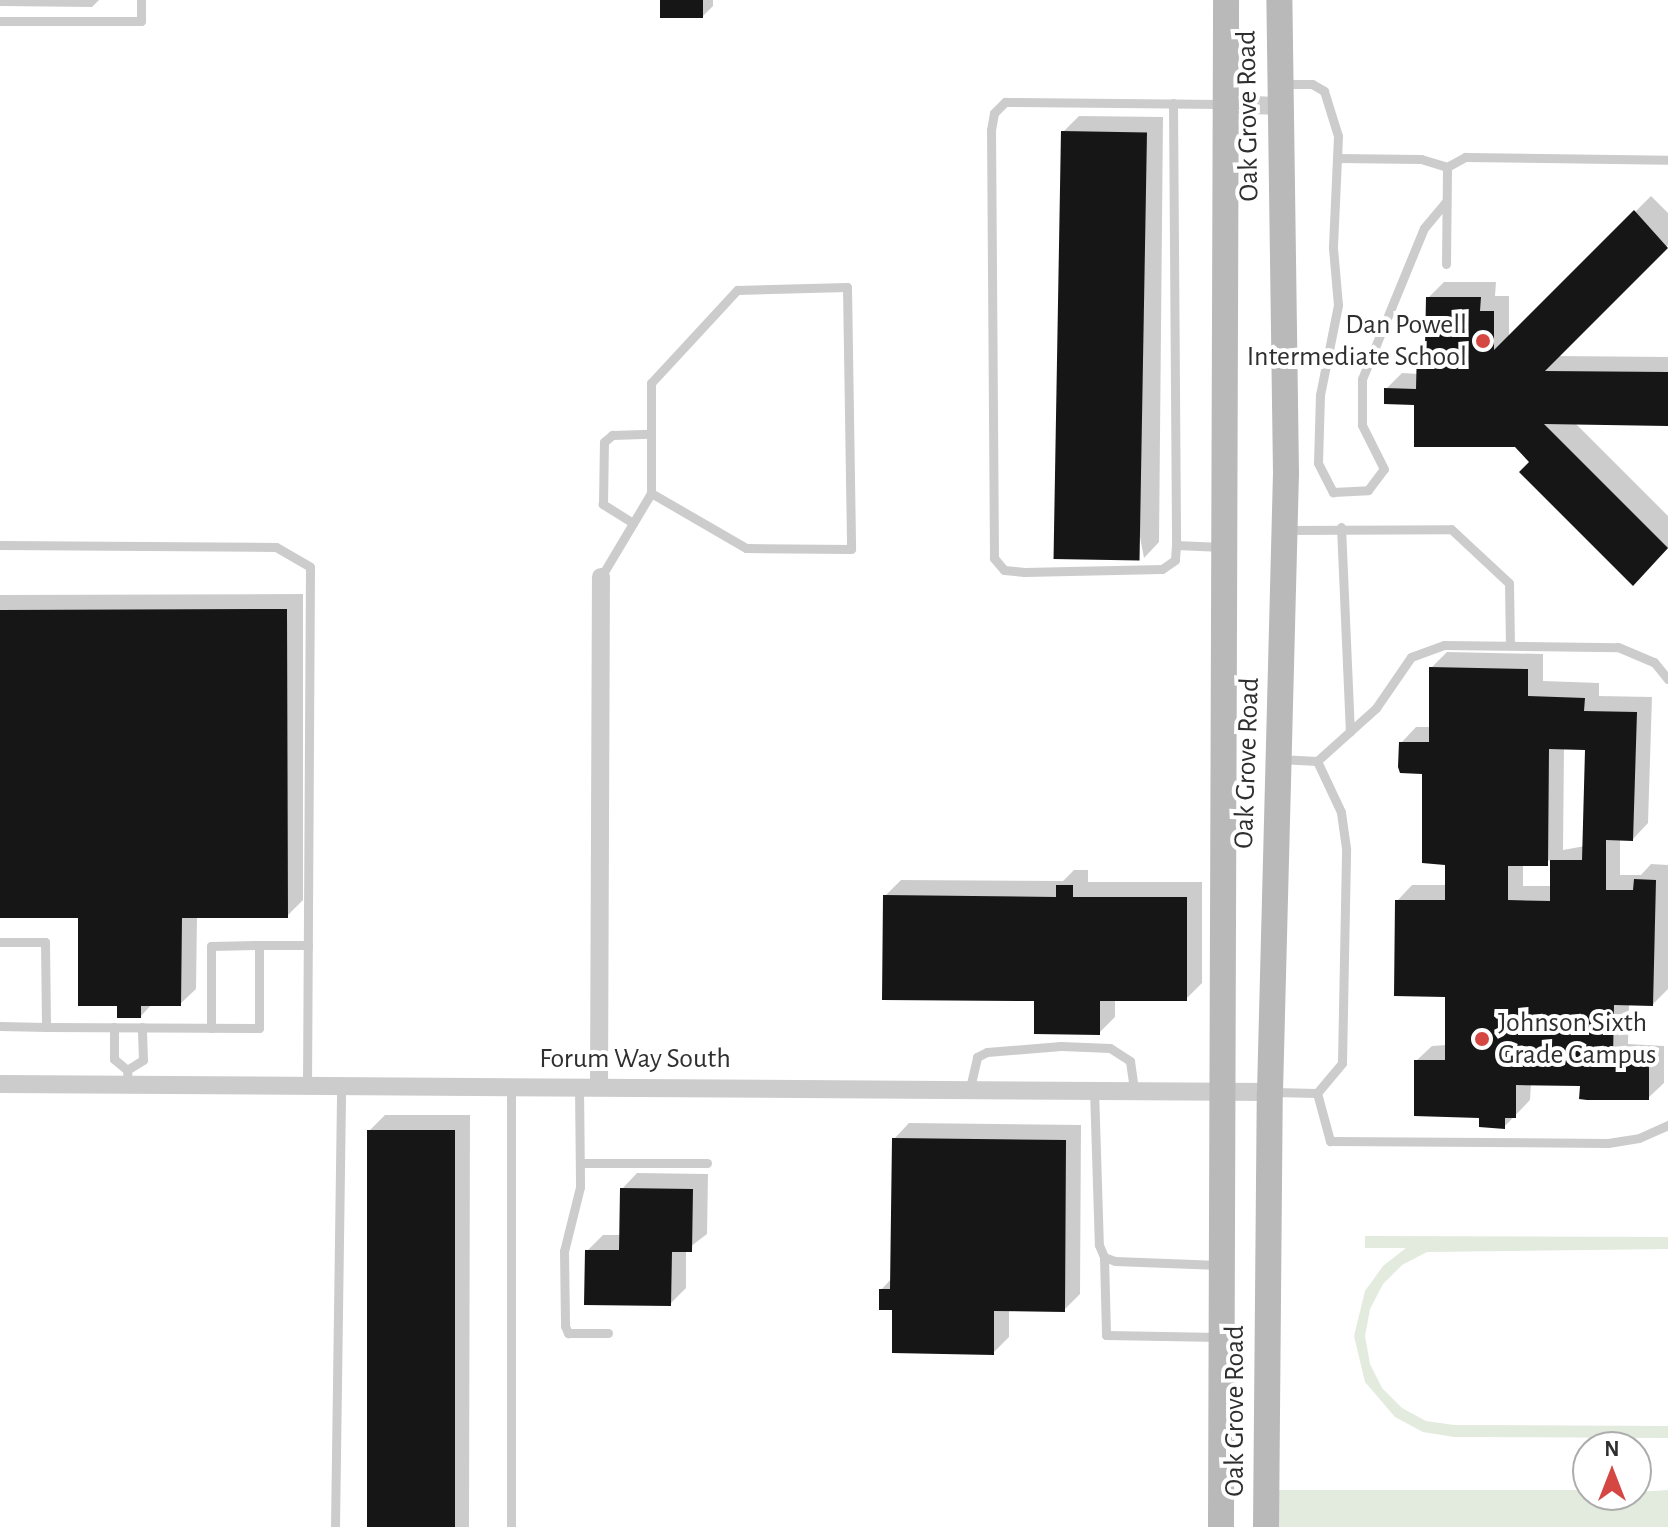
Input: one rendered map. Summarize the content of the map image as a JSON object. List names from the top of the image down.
{
  "streets": {
    "street": ["Oak Grove Road", "Forum Way South"]
  },
  "crossings": [
    ["Oak Grove Road", "Forum Way South"]
  ],
  "places": ["Dan Powell Intermediate School", "Johnson Sixth Grade Campus"],
  "north": "top"
}
